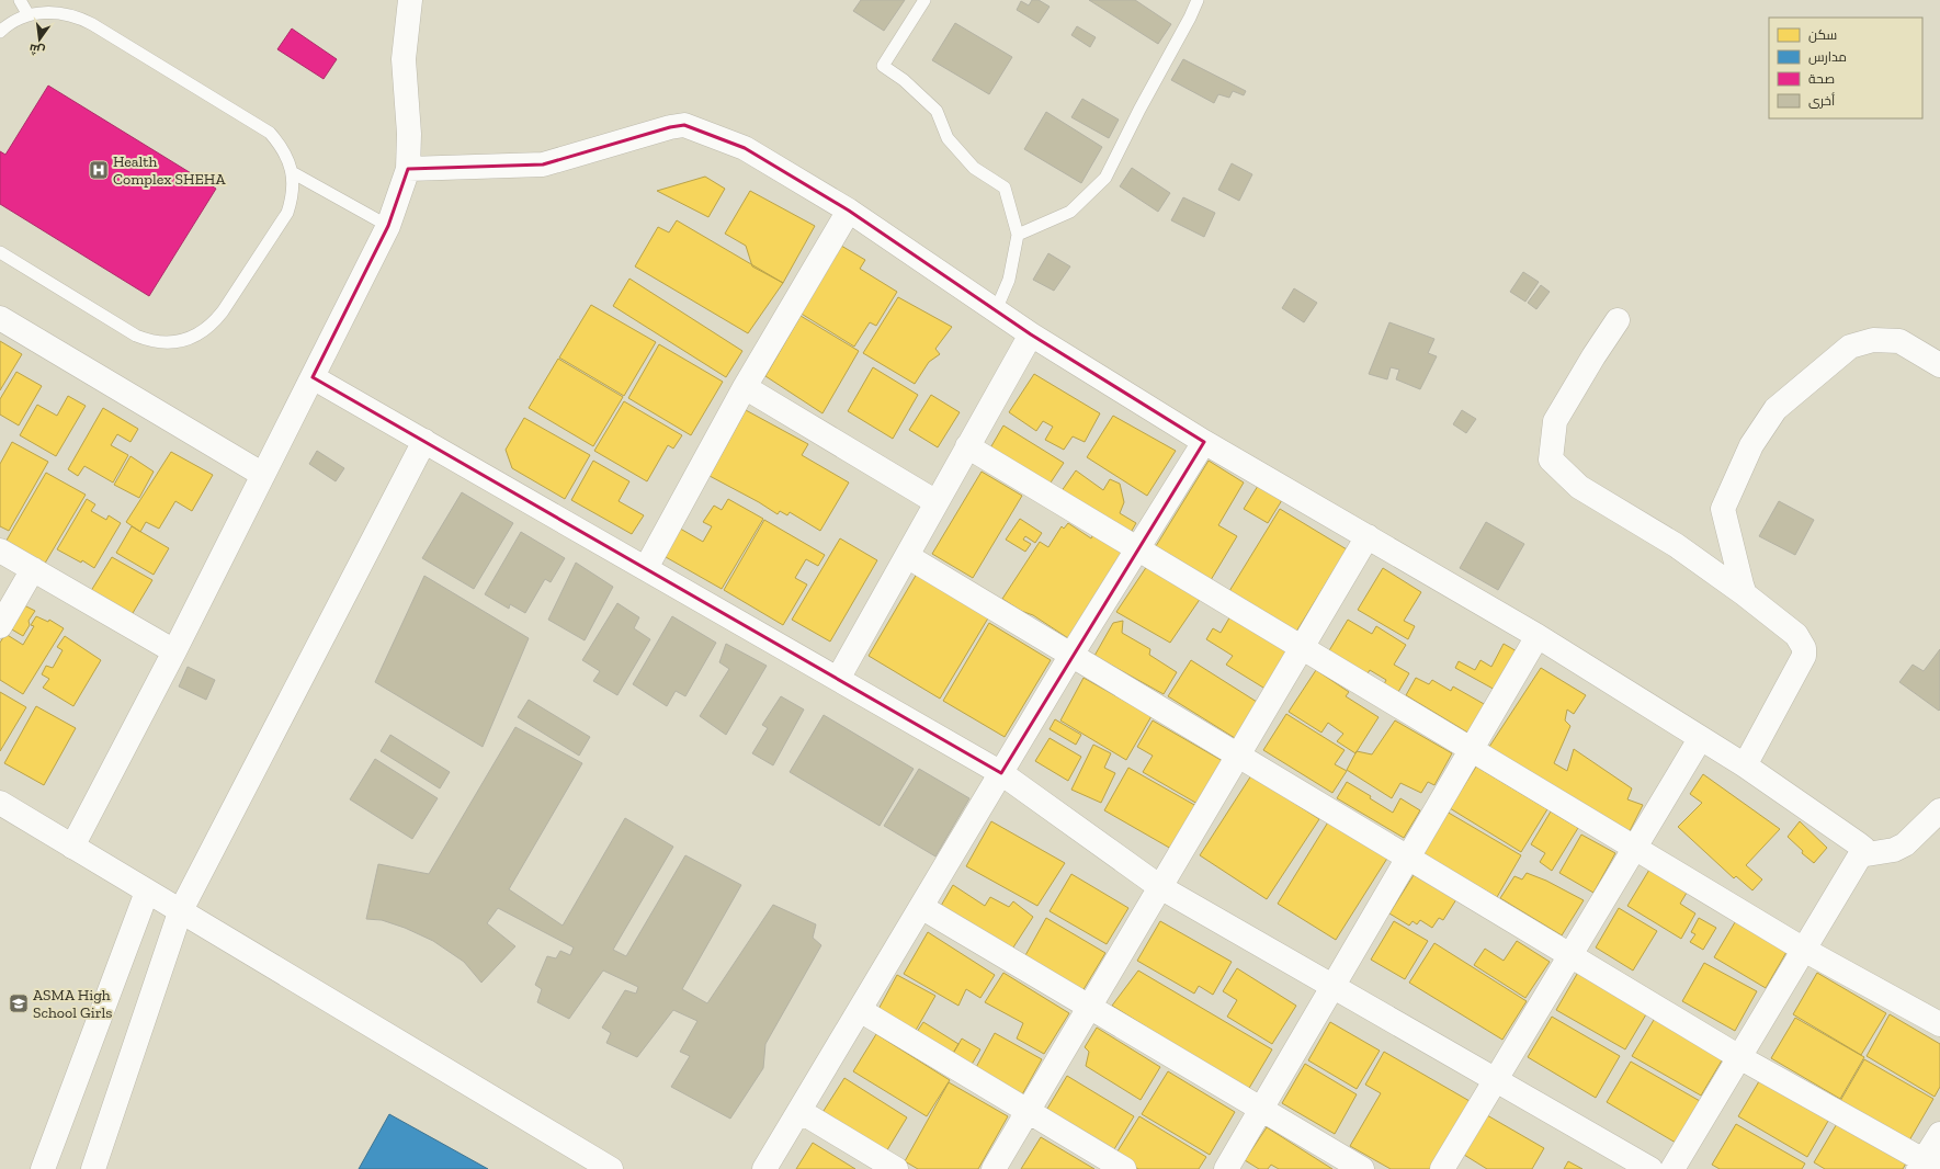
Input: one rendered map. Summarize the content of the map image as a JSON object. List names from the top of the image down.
{
  "places": {
    "hospital": ["Health Complex SHEHA"],
    "school or university": ["ASMA High School Girls"]
  },
  "legend": [
    "سكن",
    "مدارس",
    "صحة",
    "أخرى"
  ],
  "north": "bottom"
}
